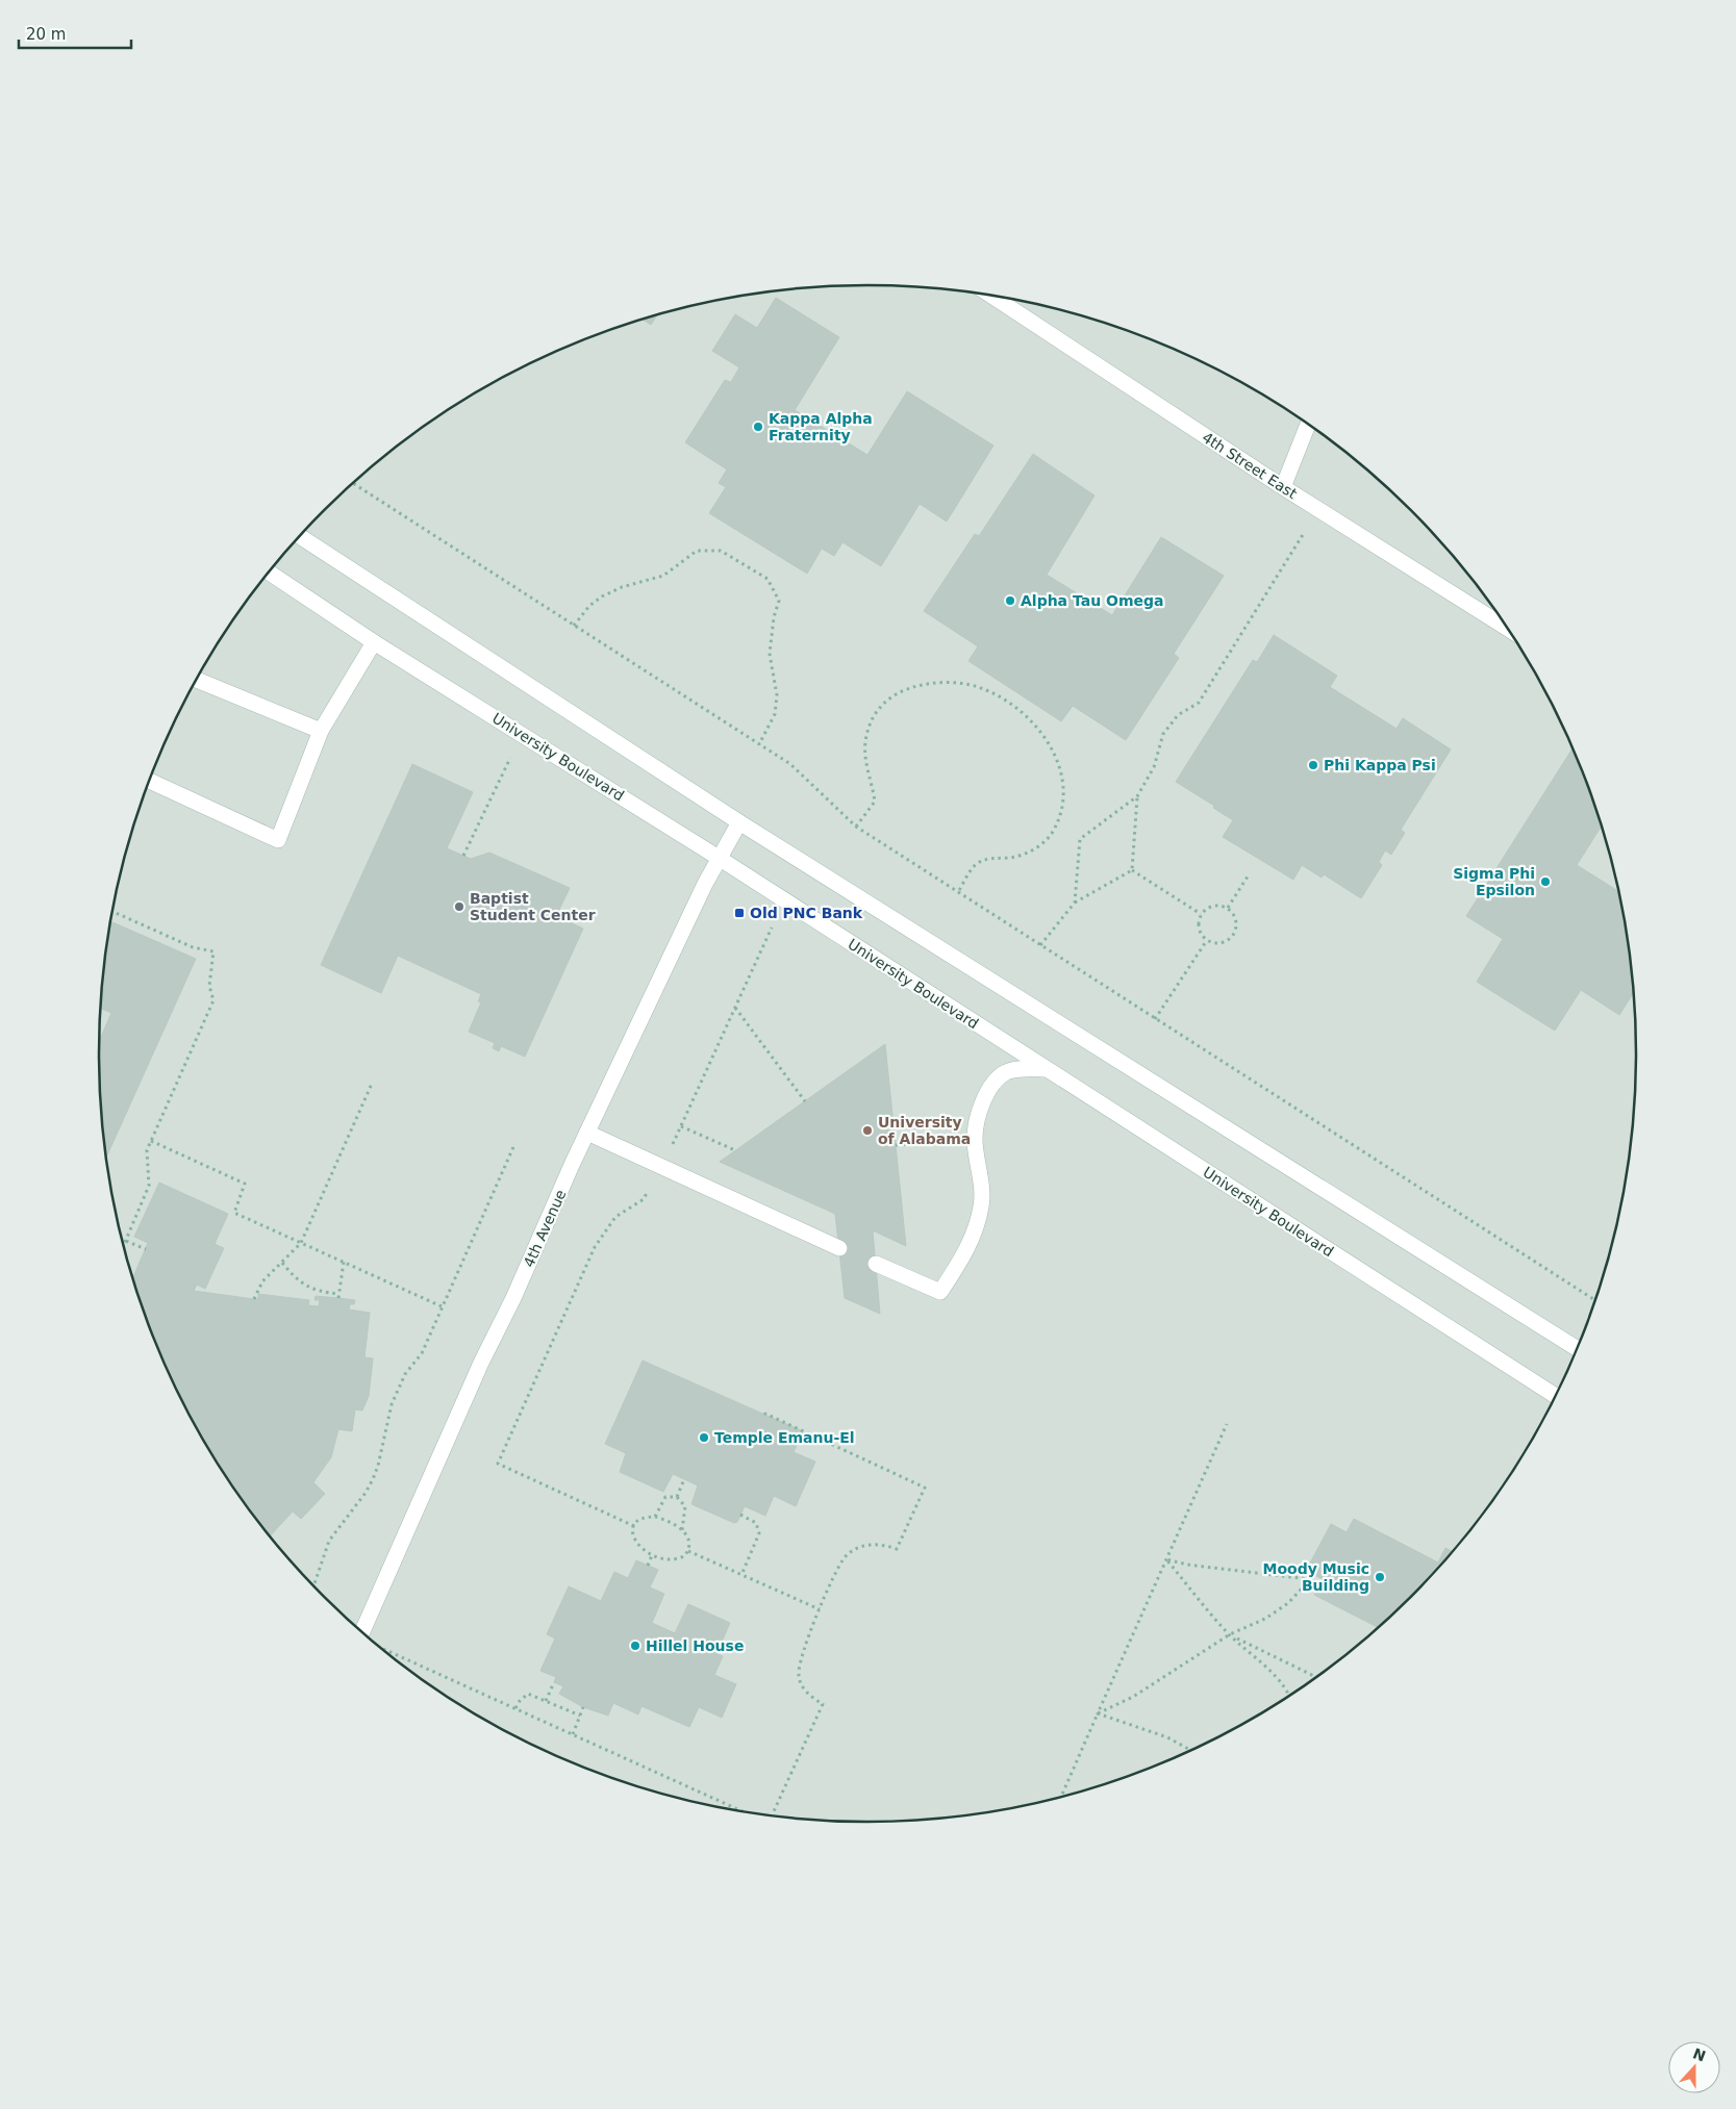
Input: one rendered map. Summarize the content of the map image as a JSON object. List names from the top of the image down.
{
  "streets": {
    "main road": ["4th Street East", "University Boulevard", "4th Avenue"]
  },
  "crossings": [
    ["University Boulevard", "4th Avenue"]
  ],
  "places": {
    "other": [
      "Kappa Alpha Fraternity",
      "Alpha Tau Omega",
      "Phi Kappa Psi",
      "Sigma Phi Epsilon",
      "Baptist Student Center",
      "University of Alabama",
      "Temple Emanu-El",
      "Moody Music Building",
      "Hillel House"
    ],
    "transit": ["Old PNC Bank"]
  },
  "scale_bar": "20 m",
  "north": "top"
}
